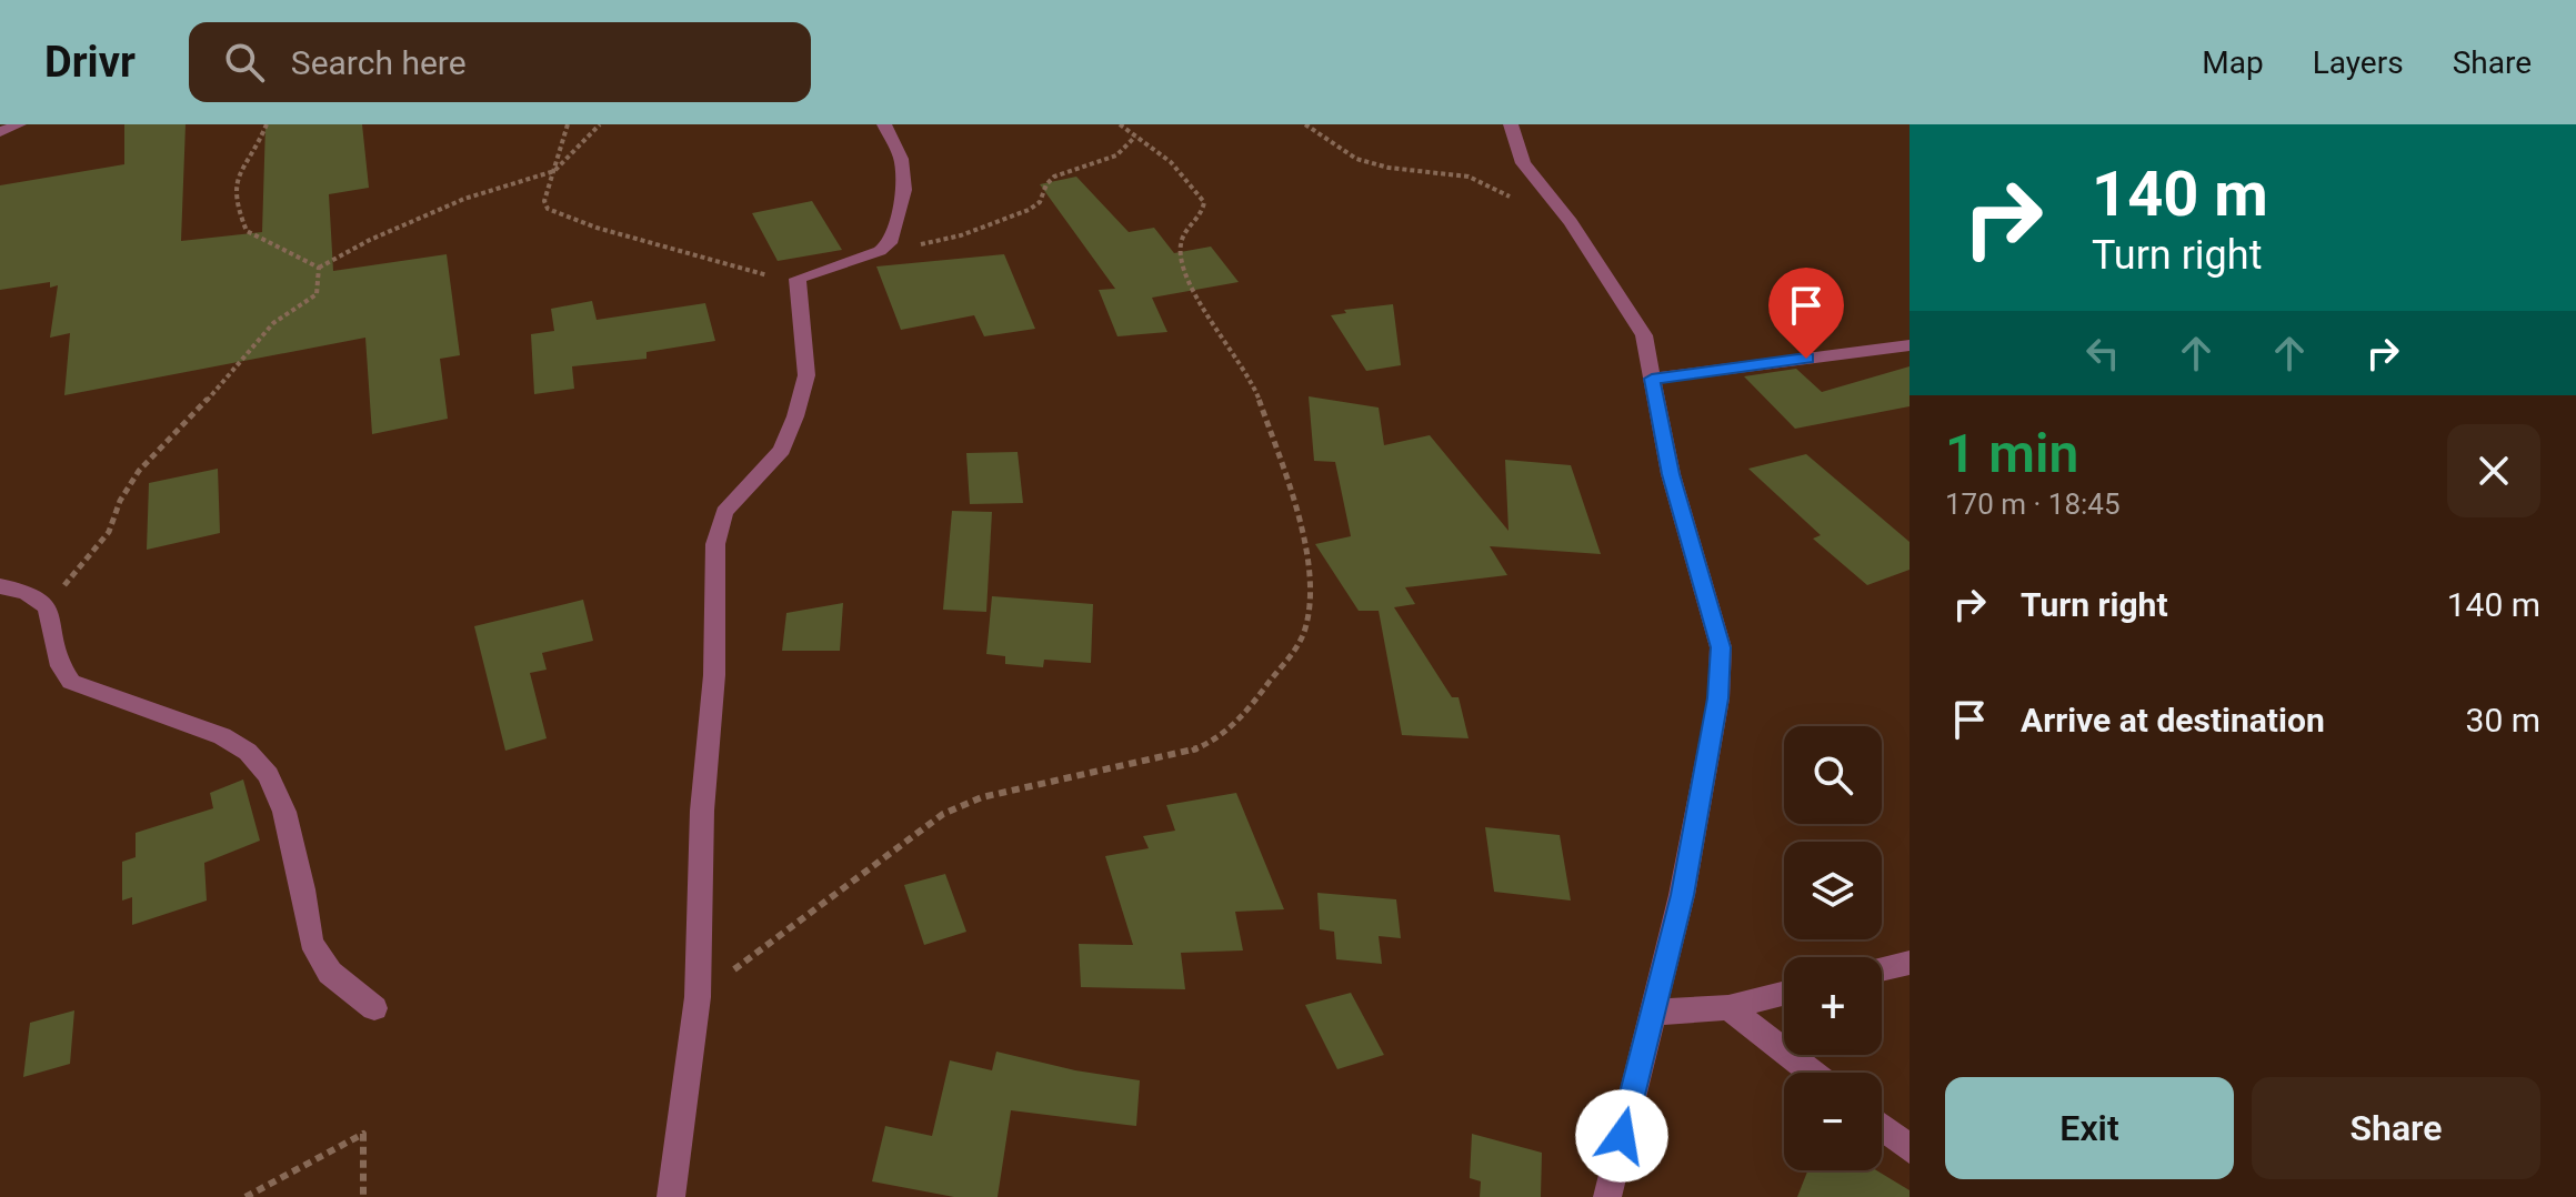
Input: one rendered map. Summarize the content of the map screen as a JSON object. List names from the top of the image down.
{
  "page": {
    "header": "Drivr",
    "search": "Search here",
    "nav": ["Map", "Layers", "Share"],
    "turn": ["140 m", "Turn right"],
    "heading": ["1 min", "170 m · 18:45"],
    "list": [
      {
        "name": "Turn right",
        "value": "140 m"
      },
      {
        "name": "Arrive at destination",
        "value": "30 m"
      }
    ],
    "map_buttons": ["+", "−"],
    "buttons": ["Exit", "Share"]
  }
}
